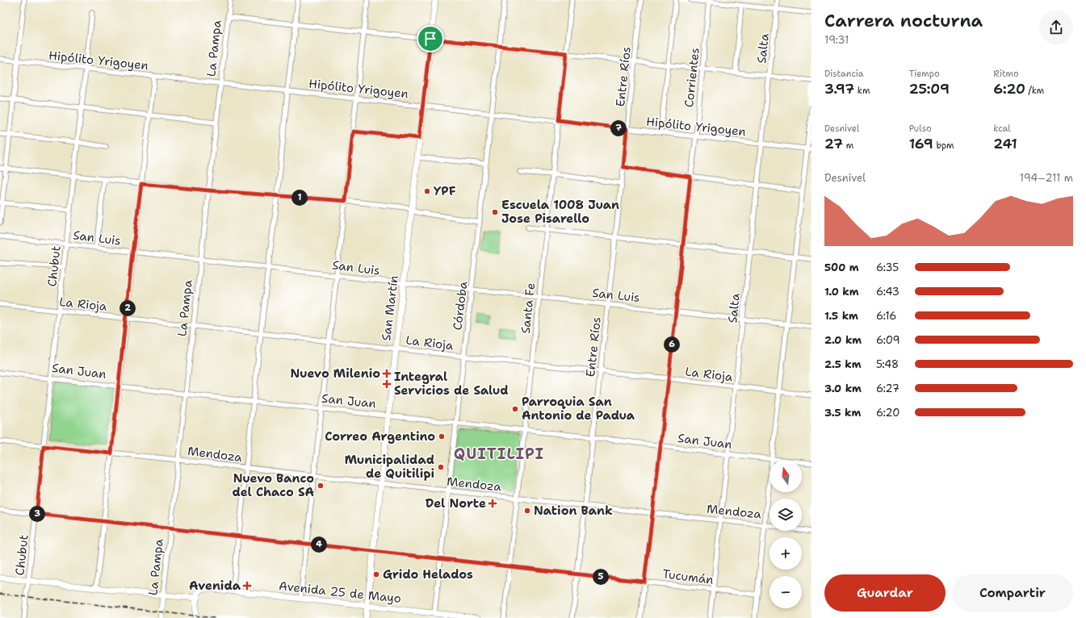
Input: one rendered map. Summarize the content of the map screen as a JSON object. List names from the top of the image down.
{
  "streets": {
    "street": [
      "La Pampa",
      "Salta",
      "Hipólito Yrigoyen",
      "Entre Ríos",
      "Corrientes",
      "San Luis",
      "Chubut",
      "La Rioja",
      "Córdoba",
      "San Martín",
      "Santa Fe",
      "San Juan",
      "Mendoza",
      "Tucumán",
      "Avenida 25 de Mayo"
    ]
  },
  "crossings": [
    ["La Pampa", "Hipólito Yrigoyen"],
    ["La Pampa", "San Luis"],
    ["La Pampa", "La Rioja"],
    ["La Pampa", "San Juan"],
    ["La Pampa", "Mendoza"],
    ["La Pampa", "Tucumán"],
    ["Salta", "Hipólito Yrigoyen"],
    ["Salta", "San Luis"],
    ["Salta", "La Rioja"],
    ["Salta", "San Juan"],
    ["Salta", "Mendoza"],
    ["Salta", "Tucumán"],
    ["Hipólito Yrigoyen", "Entre Ríos"],
    ["Hipólito Yrigoyen", "Corrientes"],
    ["Hipólito Yrigoyen", "Chubut"],
    ["Hipólito Yrigoyen", "Córdoba"],
    ["Hipólito Yrigoyen", "San Martín"],
    ["Hipólito Yrigoyen", "Santa Fe"],
    ["Entre Ríos", "San Luis"],
    ["Entre Ríos", "La Rioja"],
    ["Entre Ríos", "San Juan"],
    ["Entre Ríos", "Mendoza"],
    ["Entre Ríos", "Tucumán"],
    ["Corrientes", "San Luis"],
    ["Corrientes", "La Rioja"],
    ["Corrientes", "San Juan"],
    ["Corrientes", "Mendoza"],
    ["Corrientes", "Tucumán"],
    ["San Luis", "Chubut"],
    ["San Luis", "Córdoba"],
    ["San Luis", "San Martín"],
    ["San Luis", "Santa Fe"],
    ["Chubut", "La Rioja"],
    ["Chubut", "San Juan"],
    ["Chubut", "Mendoza"],
    ["Chubut", "Tucumán"],
    ["La Rioja", "Córdoba"],
    ["La Rioja", "San Martín"],
    ["La Rioja", "Santa Fe"],
    ["Córdoba", "San Juan"],
    ["Córdoba", "Mendoza"],
    ["Córdoba", "Tucumán"],
    ["Córdoba", "Avenida 25 de Mayo"],
    ["San Martín", "San Juan"],
    ["San Martín", "Mendoza"],
    ["San Martín", "Tucumán"],
    ["San Martín", "Avenida 25 de Mayo"],
    ["Santa Fe", "San Juan"],
    ["Santa Fe", "Mendoza"],
    ["Santa Fe", "Tucumán"]
  ],
  "districts": ["QUITILIPI"],
  "places": {
    "other": [
      "YPF",
      "Escuela 1008 Juan Jose Pisarello",
      "Parroquia San Antonio de Padua",
      "Correo Argentino",
      "Municipalidad de Quitilipi",
      "Nuevo Banco del Chaco SA",
      "Nation Bank",
      "Grido Helados"
    ],
    "health": [
      "Nuevo Milenio",
      "Integral Servicios de Salud",
      "Del Norte",
      "Avenida"
    ]
  },
  "north": "top",
  "page": {
    "heading": ["Carrera nocturna", "19:31"],
    "stats": [
      ["Distancia", "3.97 km"],
      ["Tiempo", "25:09"],
      ["Ritmo", "6:20 /km"],
      ["Desnivel", "27 m"],
      ["Pulso", "169 bpm"],
      ["kcal", "241"]
    ],
    "pins": [
      "7",
      "1",
      "2",
      "6",
      "3",
      "4",
      "5"
    ],
    "chart": ["Desnivel", "194–211 m"],
    "list": [
      {
        "name": "500 m",
        "note": "6:35"
      },
      {
        "name": "1.0 km",
        "note": "6:43"
      },
      {
        "name": "1.5 km",
        "note": "6:16"
      },
      {
        "name": "2.0 km",
        "note": "6:09"
      },
      {
        "name": "2.5 km",
        "note": "5:48"
      },
      {
        "name": "3.0 km",
        "note": "6:27"
      },
      {
        "name": "3.5 km",
        "note": "6:20"
      }
    ],
    "map_buttons": ["+", "−"],
    "buttons": ["Guardar", "Compartir"]
  }
}
